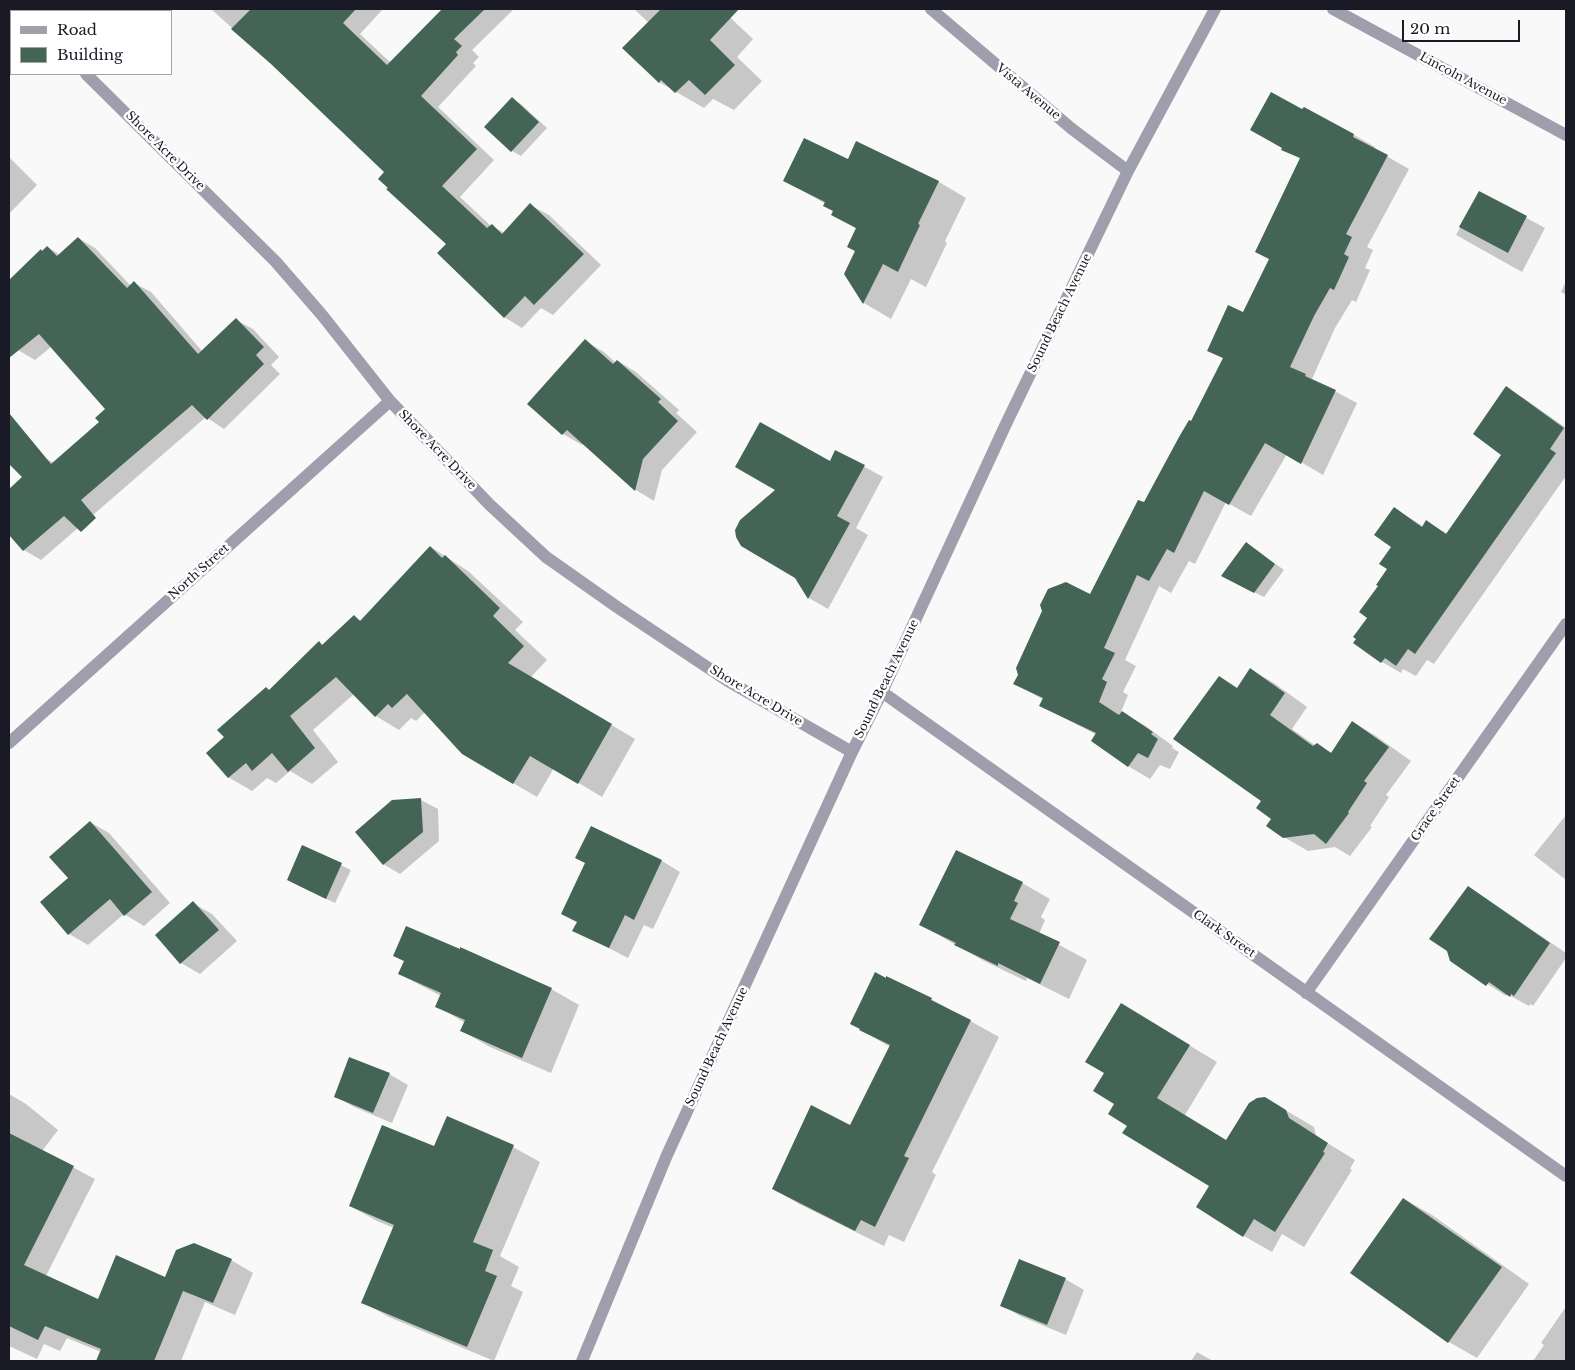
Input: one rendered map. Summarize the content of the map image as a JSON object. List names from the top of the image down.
{
  "streets": {
    "street": [
      "Lincoln Avenue",
      "Vista Avenue",
      "Shore Acre Drive",
      "Sound Beach Avenue",
      "North Street",
      "Grace Street",
      "Clark Street"
    ]
  },
  "crossings": [
    ["Vista Avenue", "Sound Beach Avenue"],
    ["Shore Acre Drive", "Sound Beach Avenue"],
    ["Shore Acre Drive", "North Street"],
    ["Sound Beach Avenue", "Clark Street"],
    ["Grace Street", "Clark Street"]
  ],
  "legend": ["Road", "Building"],
  "scale_bar": "20 m"
}
